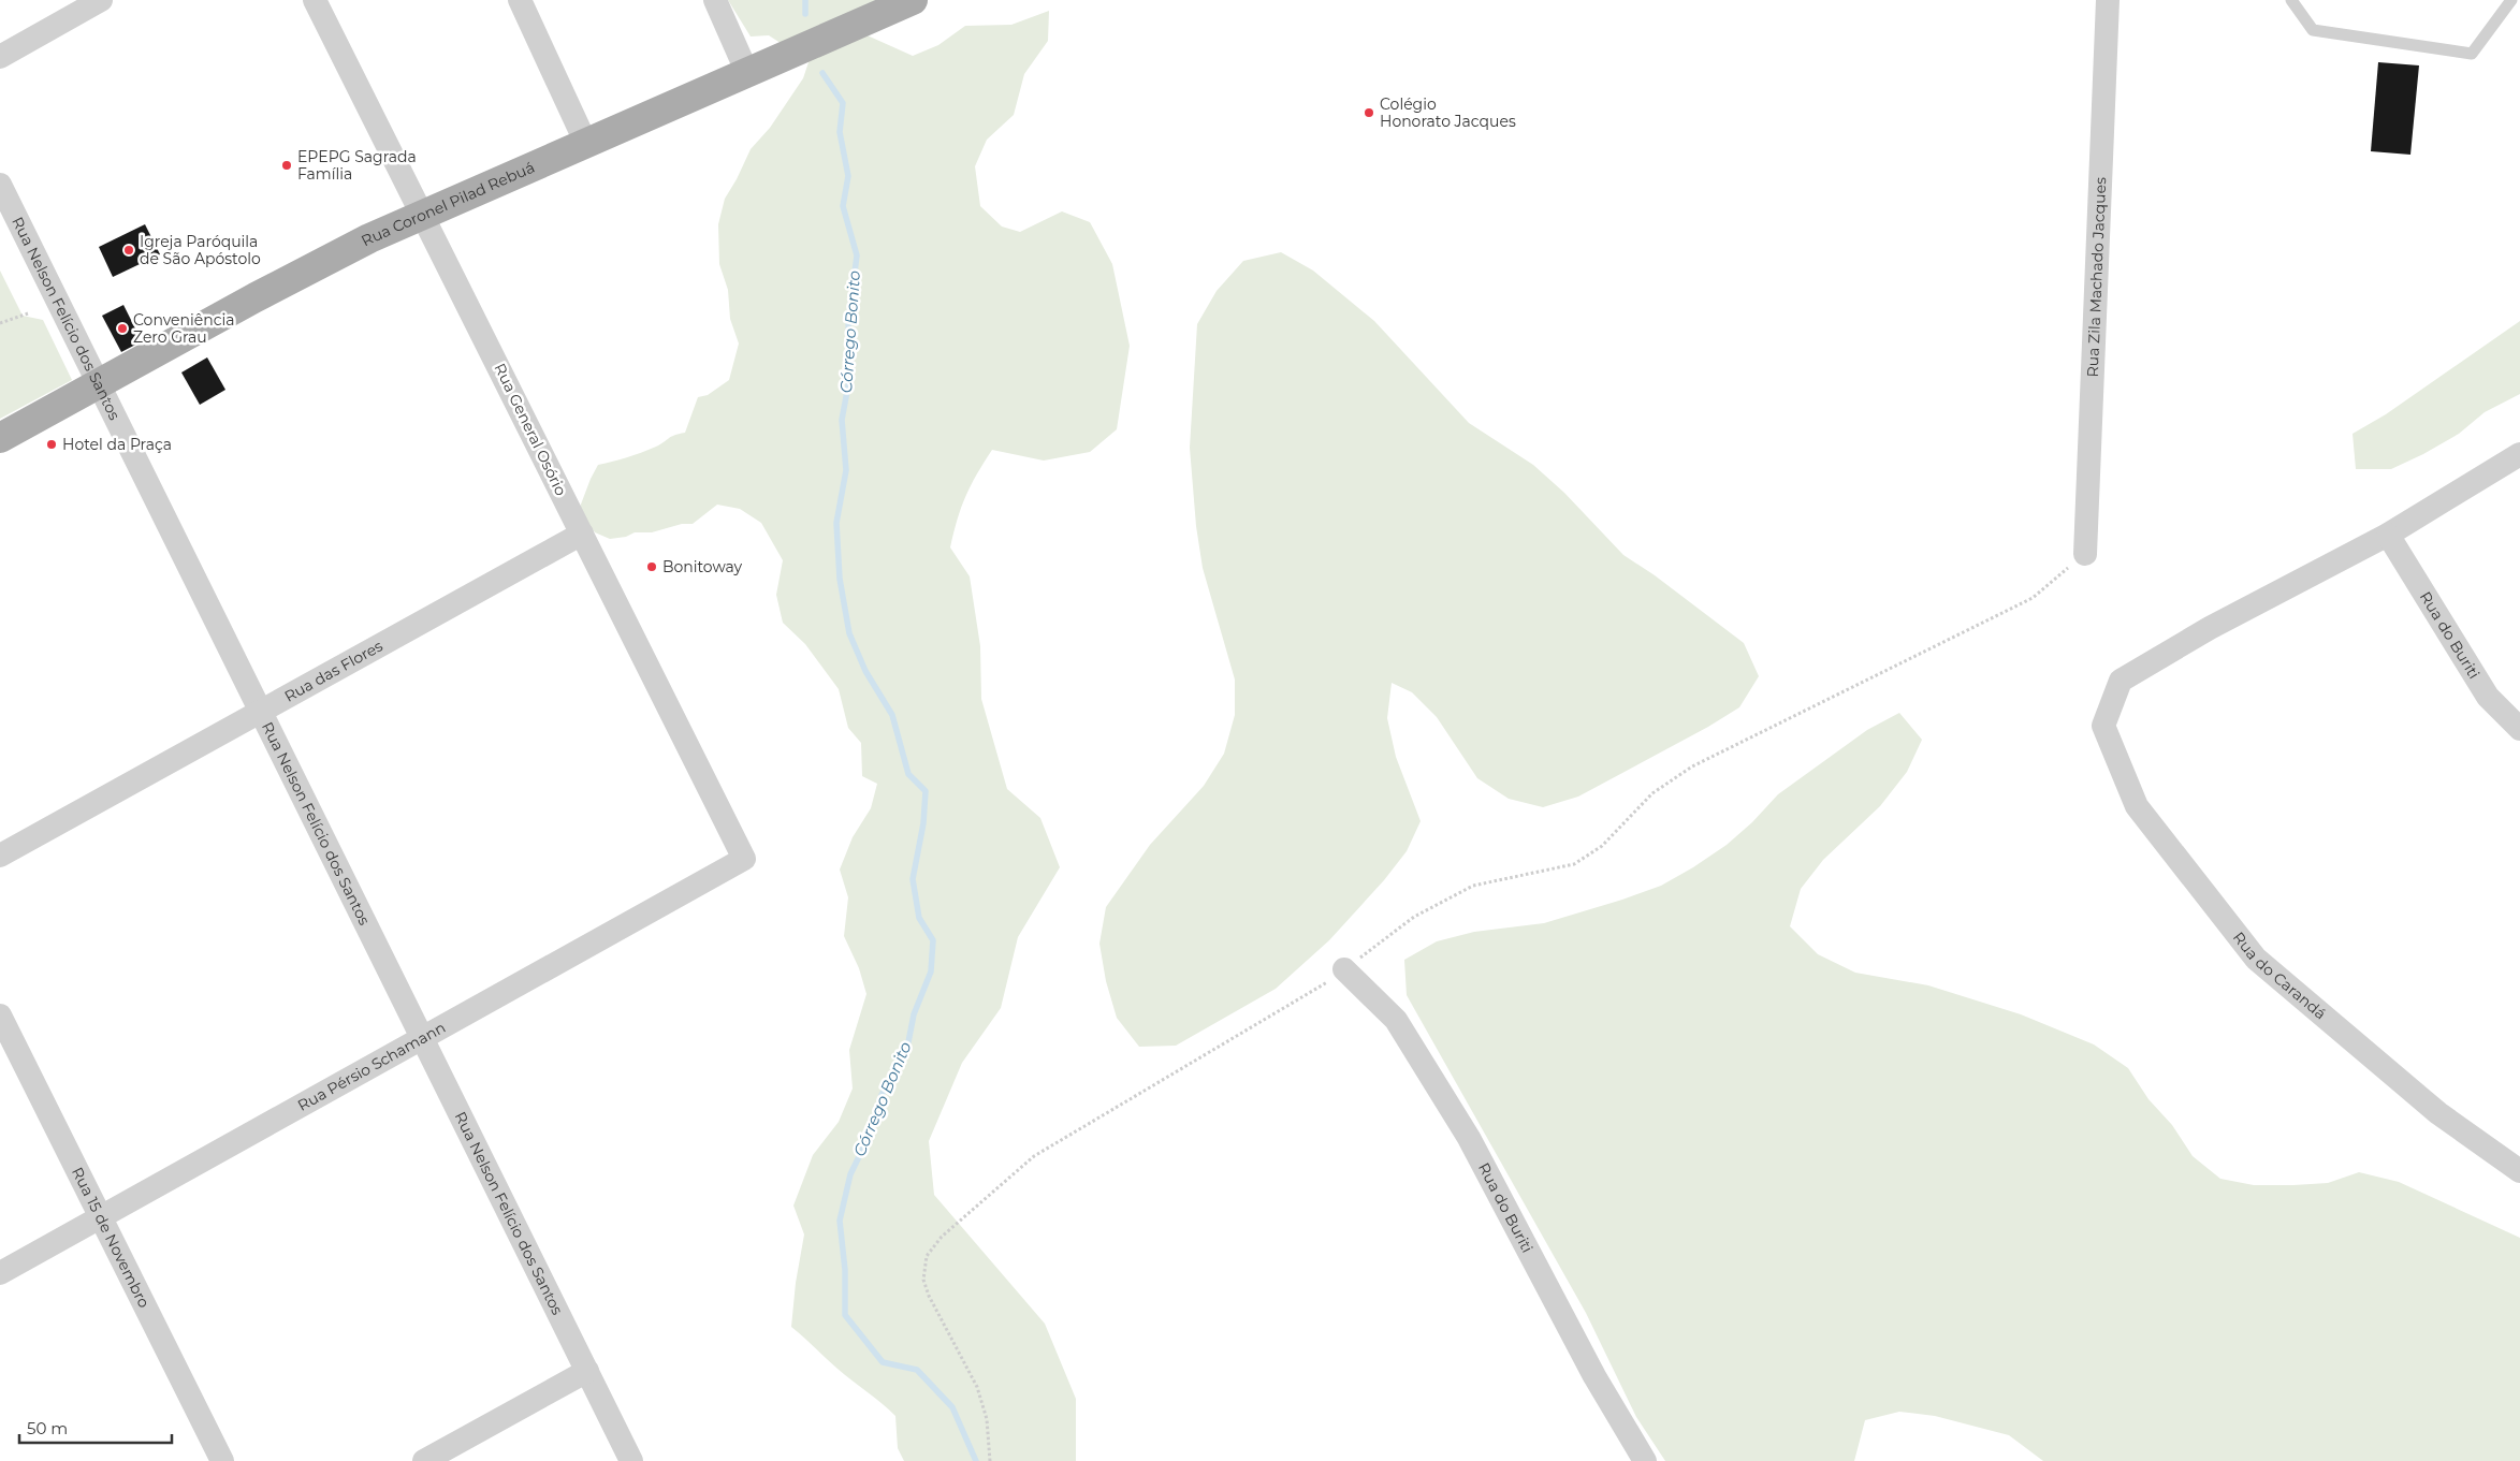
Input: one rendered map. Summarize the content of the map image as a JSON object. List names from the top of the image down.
{
  "streets": {
    "main road": ["Rua Coronel Pilad Rebuá"],
    "street": [
      "Rua Zila Machado Jacques",
      "Rua Nelson Felício dos Santos",
      "Rua General Osório",
      "Rua do Buriti",
      "Rua das Flores",
      "Rua do Carandá",
      "Rua Pérsio Schamann",
      "Rua 15 de Novembro"
    ]
  },
  "crossings": [
    ["Rua Coronel Pilad Rebuá", "Rua Nelson Felício dos Santos"],
    ["Rua Coronel Pilad Rebuá", "Rua General Osório"],
    ["Rua Nelson Felício dos Santos", "Rua das Flores"],
    ["Rua Nelson Felício dos Santos", "Rua Pérsio Schamann"],
    ["Rua General Osório", "Rua das Flores"],
    ["Rua General Osório", "Rua Pérsio Schamann"],
    ["Rua do Buriti", "Rua do Carandá"],
    ["Rua Pérsio Schamann", "Rua 15 de Novembro"]
  ],
  "water": ["Córrego Bonito"],
  "places": [
    "Colégio Honorato Jacques",
    "EPEPG Sagrada Família",
    "Igreja Paróquila de São Apóstolo",
    "Conveniência Zero Grau",
    "Hotel da Praça",
    "Bonitoway"
  ],
  "scale_bar": "50 m"
}
